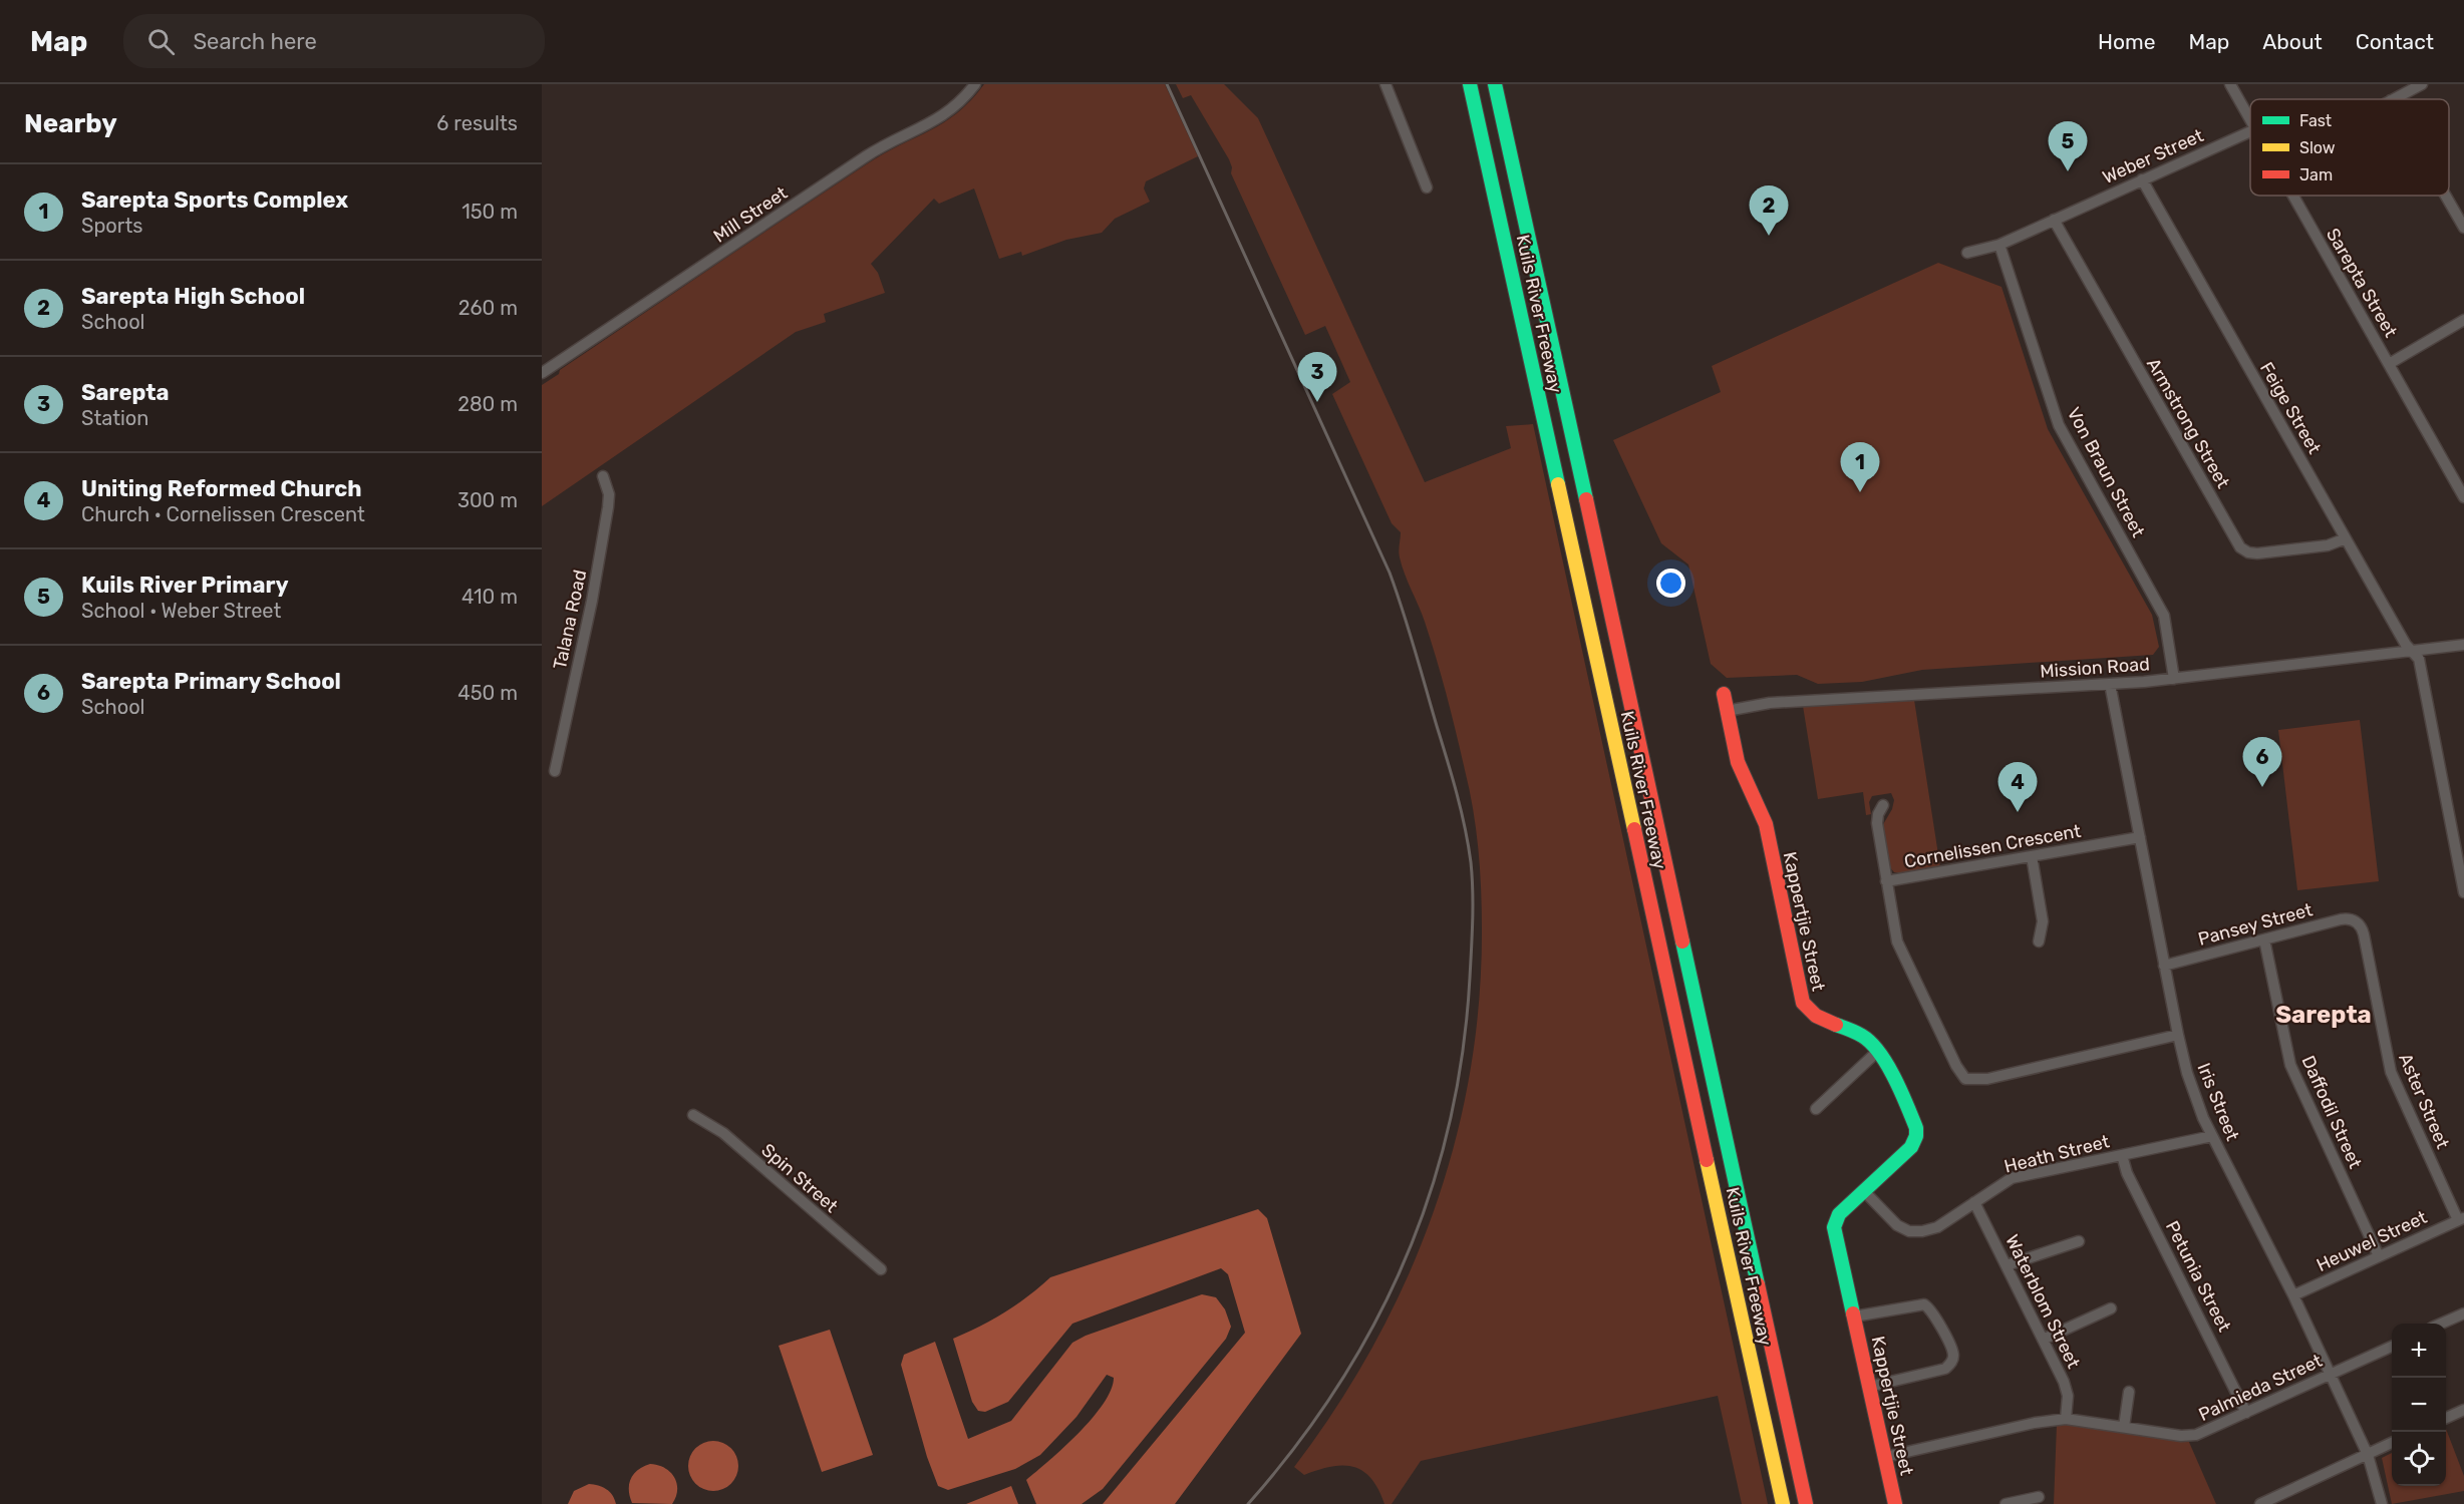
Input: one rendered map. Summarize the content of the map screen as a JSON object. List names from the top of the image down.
{
  "streets": {
    "main road": ["Kuils River Freeway", "Kappertjie Street"],
    "street": [
      "Weber Street",
      "Mill Street",
      "Sarepta Street",
      "Feige Street",
      "Armstrong Street",
      "Von Braun Street",
      "Talana Road",
      "Mission Road",
      "Cornelissen Crescent",
      "Pansey Street",
      "Aster Street",
      "Iris Street",
      "Daffodil Street",
      "Heath Street",
      "Spin Street",
      "Heuwel Street",
      "Petunia Street",
      "Waterblom Street",
      "Palmieda Street"
    ]
  },
  "crossings": [
    ["Weber Street", "Feige Street"],
    ["Weber Street", "Armstrong Street"],
    ["Weber Street", "Von Braun Street"],
    ["Feige Street", "Armstrong Street"],
    ["Feige Street", "Mission Road"],
    ["Von Braun Street", "Mission Road"],
    ["Mission Road", "Kappertjie Street"],
    ["Mission Road", "Iris Street"],
    ["Cornelissen Crescent", "Iris Street"],
    ["Kappertjie Street", "Heath Street"],
    ["Kappertjie Street", "Palmieda Street"],
    ["Pansey Street", "Aster Street"],
    ["Pansey Street", "Iris Street"],
    ["Pansey Street", "Daffodil Street"],
    ["Aster Street", "Heuwel Street"],
    ["Iris Street", "Heath Street"],
    ["Iris Street", "Heuwel Street"],
    ["Iris Street", "Palmieda Street"],
    ["Daffodil Street", "Heuwel Street"],
    ["Heath Street", "Petunia Street"],
    ["Heath Street", "Waterblom Street"],
    ["Petunia Street", "Palmieda Street"],
    ["Waterblom Street", "Palmieda Street"]
  ],
  "districts": ["Sarepta"],
  "legend": ["Fast", "Slow", "Jam"],
  "page": {
    "header": "Map",
    "search": "Search here",
    "nav": [
      "Home",
      "Map",
      "About",
      "Contact"
    ],
    "heading": ["Nearby", "6 results"],
    "pins": [
      "5",
      "2",
      "3",
      "1",
      "6",
      "4"
    ],
    "list": [
      {
        "mark": "1",
        "name": "Sarepta Sports Complex",
        "note": "Sports",
        "value": "150 m"
      },
      {
        "mark": "2",
        "name": "Sarepta High School",
        "note": "School",
        "value": "260 m"
      },
      {
        "mark": "3",
        "name": "Sarepta",
        "note": "Station",
        "value": "280 m"
      },
      {
        "mark": "4",
        "name": "Uniting Reformed Church",
        "note": "Church · Cornelissen Crescent",
        "value": "300 m"
      },
      {
        "mark": "5",
        "name": "Kuils River Primary",
        "note": "School · Weber Street",
        "value": "410 m"
      },
      {
        "mark": "6",
        "name": "Sarepta Primary School",
        "note": "School",
        "value": "450 m"
      }
    ],
    "map_buttons": ["+", "−"]
  }
}
